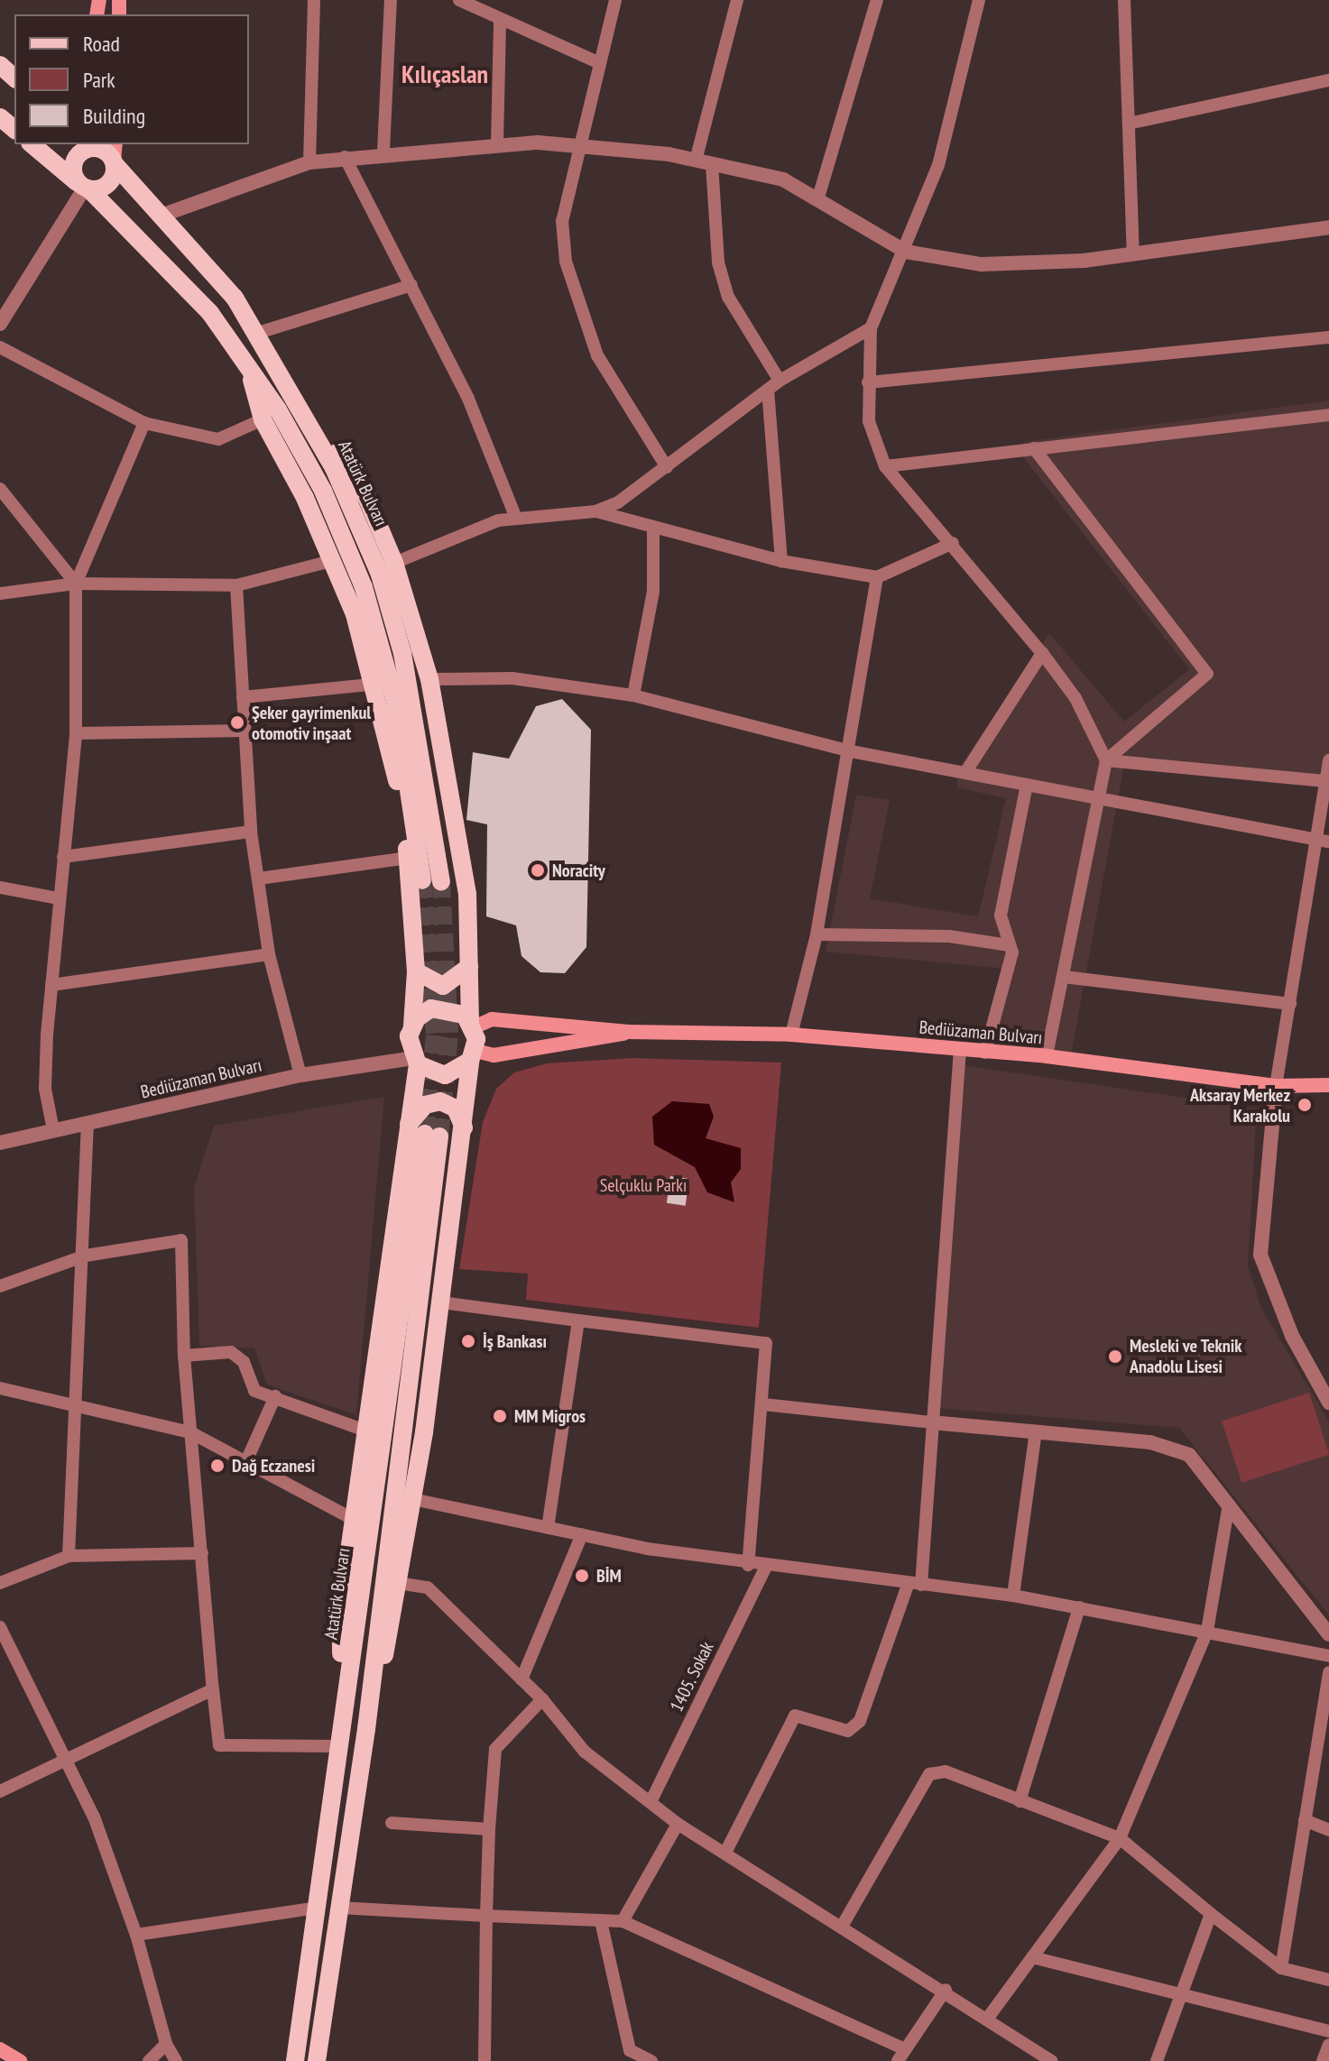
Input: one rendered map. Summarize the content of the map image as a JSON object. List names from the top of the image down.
{
  "streets": {
    "main road": ["Atatürk Bulvarı", "Bediüzaman Bulvarı"],
    "street": ["1405. Sokak"]
  },
  "districts": ["Kılıçaslan"],
  "parks": ["Selçuklu Parkı"],
  "places": [
    "Şeker gayrimenkul otomotiv inşaat",
    "Noracity",
    "Aksaray Merkez Karakolu",
    "İş Bankası",
    "Mesleki ve Teknik Anadolu Lisesi",
    "MM Migros",
    "Dağ Eczanesi",
    "BİM"
  ],
  "legend": ["Road", "Park", "Building"]
}
